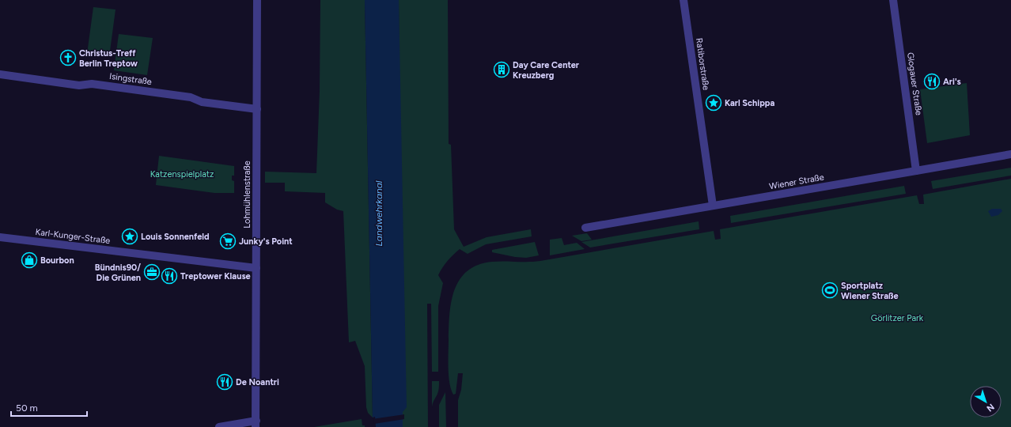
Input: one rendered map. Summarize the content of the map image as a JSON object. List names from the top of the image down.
{
  "streets": {
    "street": [
      "Ratiborstraße",
      "Isingstraße",
      "Glogauer Straße",
      "Wiener Straße",
      "Lohmühlenstraße",
      "Karl-Kunger-Straße"
    ]
  },
  "crossings": [
    ["Ratiborstraße", "Wiener Straße"],
    ["Isingstraße", "Lohmühlenstraße"],
    ["Glogauer Straße", "Wiener Straße"],
    ["Lohmühlenstraße", "Karl-Kunger-Straße"]
  ],
  "water": ["Landwehrkanal"],
  "parks": ["Katzenspielplatz", "Görlitzer Park"],
  "places": {
    "church": ["Christus-Treff Berlin Treptow"],
    "building": ["Day Care Center Kreuzberg"],
    "restaurant": ["Ari's", "Treptower Klause", "De Noantri"],
    "place": ["Karl Schippa", "Louis Sonnenfeld"],
    "supermarket": ["Junky's Point"],
    "shop": ["Bourbon"],
    "office": ["Bündnis90/ Die Grünen"],
    "sports": ["Sportplatz Wiener Straße"]
  },
  "scale_bar": "50 m",
  "north": "bottom right"
}
